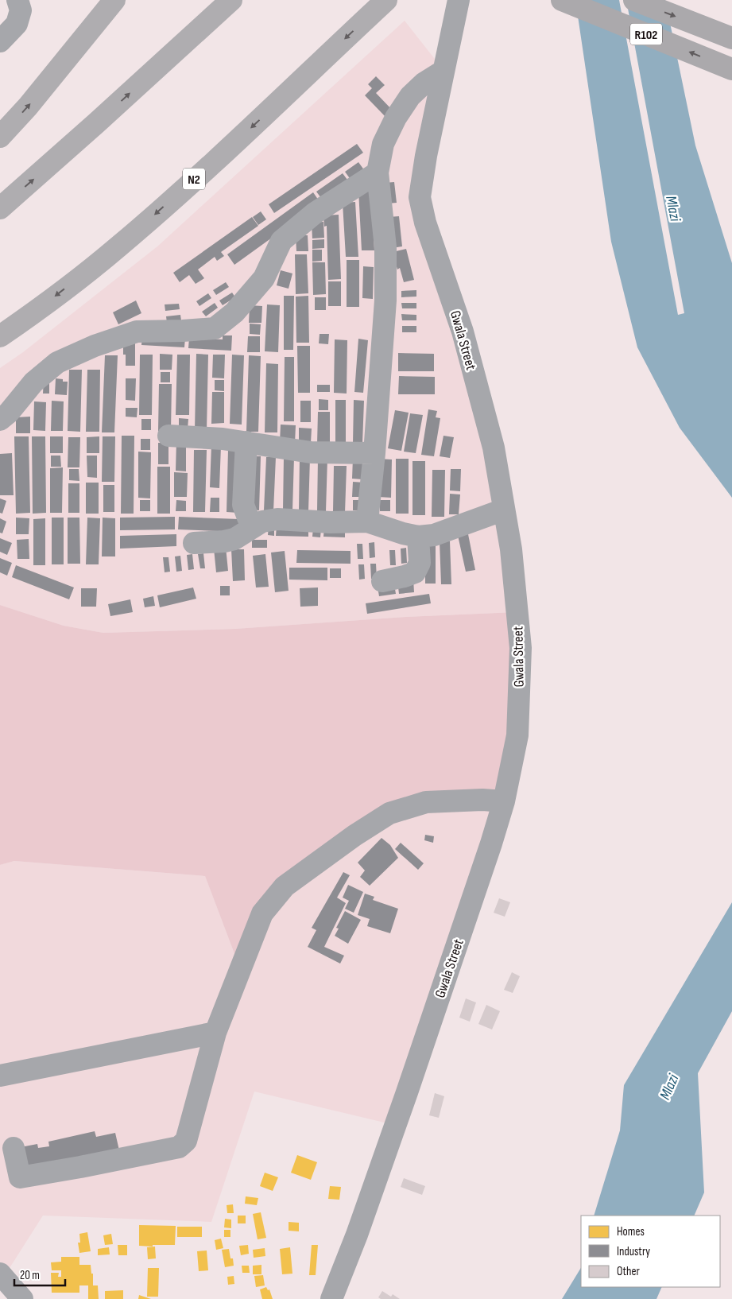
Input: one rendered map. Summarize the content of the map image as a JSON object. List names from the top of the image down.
{
  "streets": {
    "highway": ["N2"],
    "main road": ["R102"],
    "street": ["Gwala Street"]
  },
  "water": ["Mlazi"],
  "legend": ["Homes", "Industry", "Other"],
  "scale_bar": "20 m"
}
